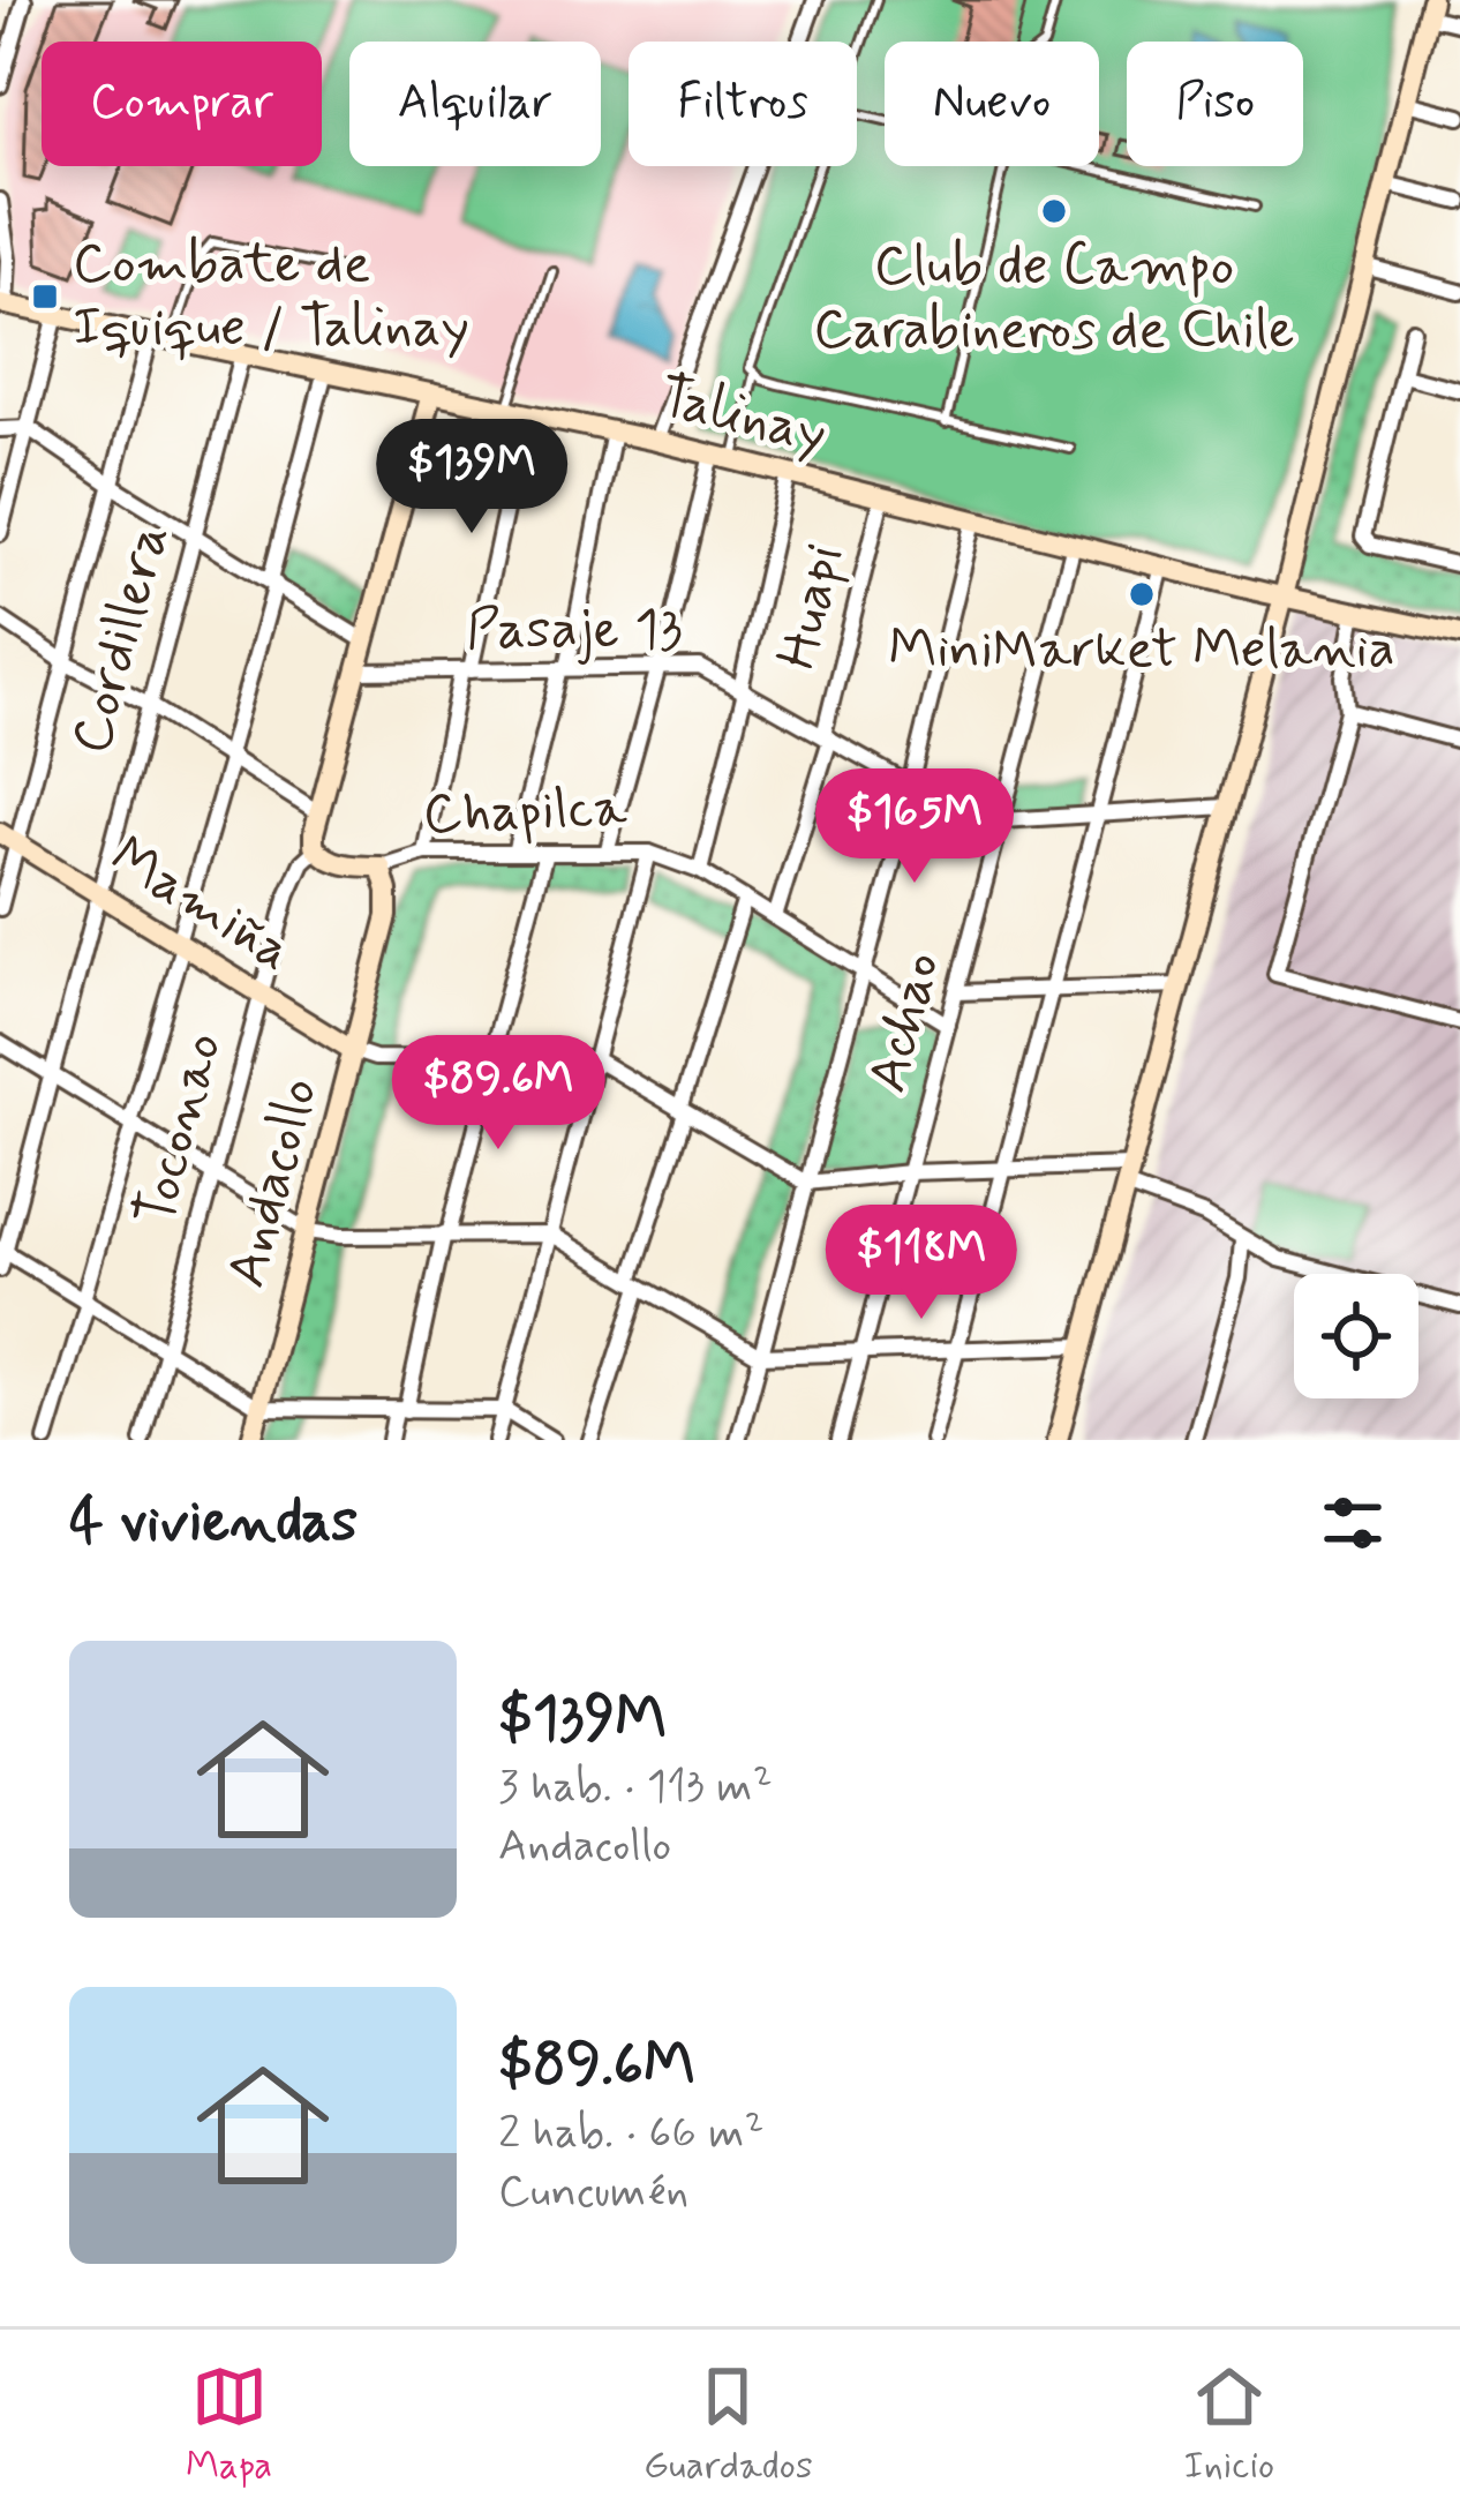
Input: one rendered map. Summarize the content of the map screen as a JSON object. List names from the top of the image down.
{
  "streets": {
    "street": [
      "Talinay",
      "Huapi",
      "Pasaje 13",
      "Cordillera",
      "Chapilca",
      "Mamiña",
      "Achao",
      "Toconao",
      "Andacollo"
    ]
  },
  "crossings": [
    ["Talinay", "Huapi"],
    ["Talinay", "Cordillera"],
    ["Talinay", "Achao"],
    ["Talinay", "Toconao"],
    ["Huapi", "Pasaje 13"],
    ["Huapi", "Chapilca"],
    ["Pasaje 13", "Achao"],
    ["Pasaje 13", "Toconao"],
    ["Cordillera", "Mamiña"],
    ["Chapilca", "Achao"],
    ["Chapilca", "Toconao"],
    ["Chapilca", "Andacollo"],
    ["Mamiña", "Toconao"],
    ["Mamiña", "Andacollo"]
  ],
  "places": {
    "other": ["Club de Campo Carabineros de Chile", "MiniMarket Melania"],
    "transit": ["Combate de Iquique / Talinay"]
  },
  "page": {
    "chip": [
      "Comprar",
      "Alquilar",
      "Filtros",
      "Nuevo",
      "Piso"
    ],
    "price": [
      "$139M",
      "$165M",
      "$89.6M",
      "$118M"
    ],
    "heading": "4 viviendas",
    "list": [
      {
        "name": "$139M",
        "note": "3 hab. · 113 m² · Andacollo"
      },
      {
        "name": "$89.6M",
        "note": "2 hab. · 66 m² · Cuncumén"
      }
    ],
    "tabs": ["Mapa", "Guardados", "Inicio"]
  }
}
